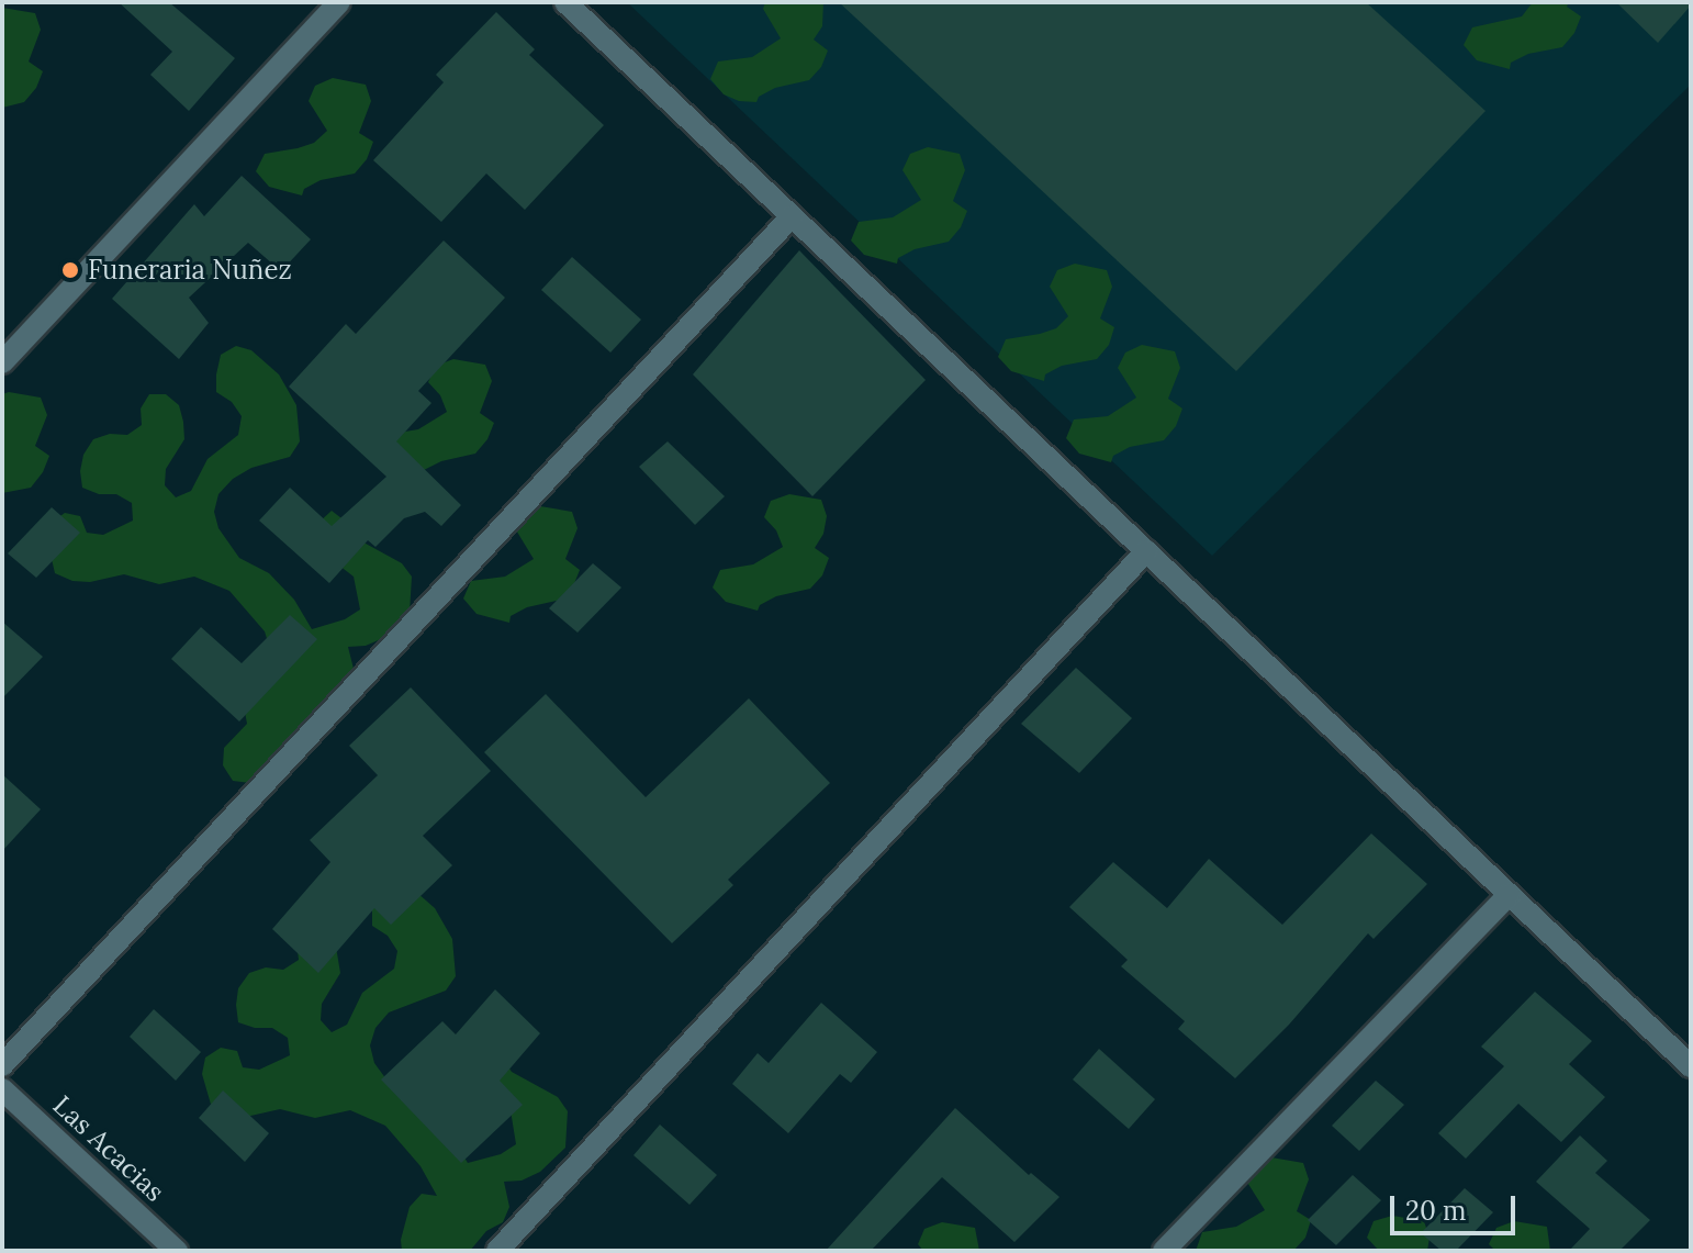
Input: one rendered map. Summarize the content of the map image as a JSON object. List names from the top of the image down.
{
  "streets": {
    "street": ["Las Acacias"]
  },
  "places": ["Funeraria Nuñez"],
  "scale_bar": "20 m"
}
